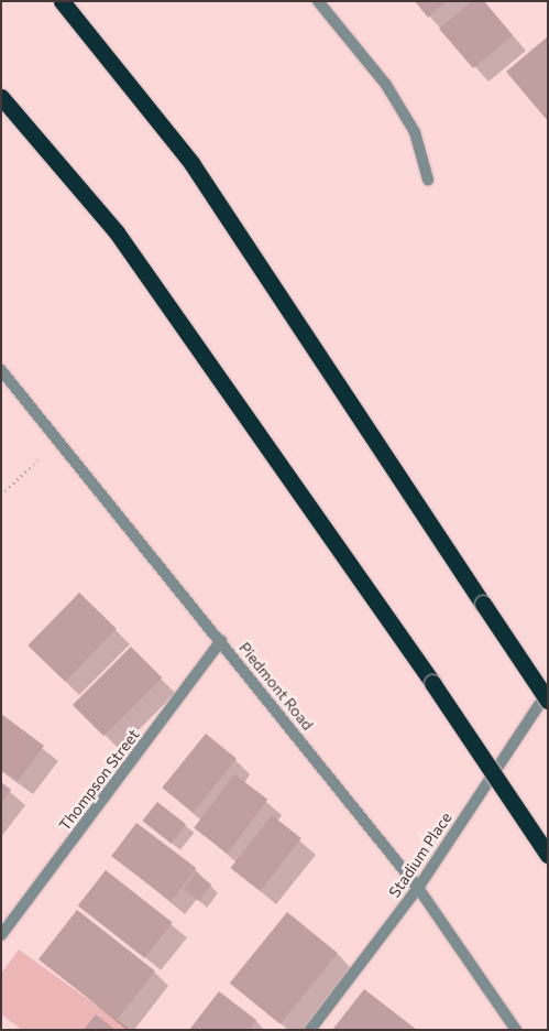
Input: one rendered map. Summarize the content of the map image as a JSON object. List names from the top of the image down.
{
  "streets": {
    "street": ["Piedmont Road", "Thompson Street", "Stadium Place"]
  },
  "crossings": [
    ["Piedmont Road", "Thompson Street"],
    ["Piedmont Road", "Stadium Place"]
  ]
}
